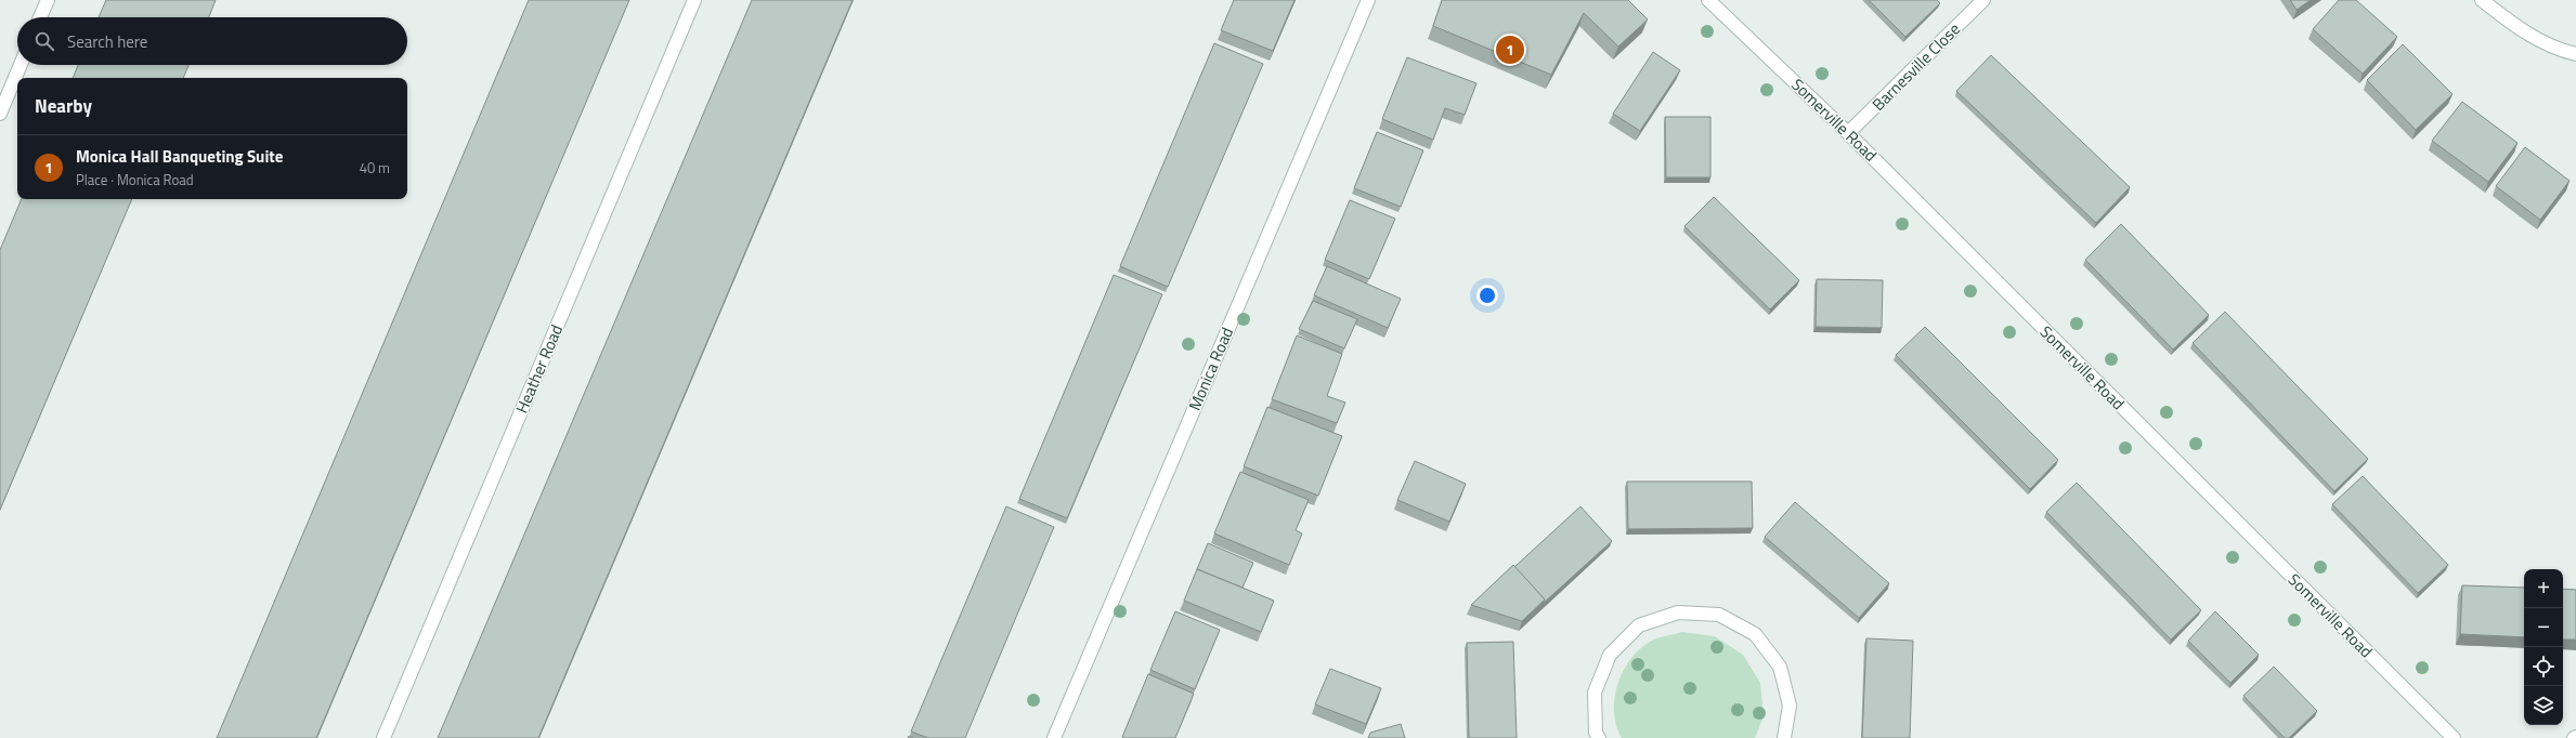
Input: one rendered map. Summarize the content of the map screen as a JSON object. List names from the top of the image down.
{
  "streets": {
    "street": [
      "Barnesville Close",
      "Somerville Road",
      "Heather Road",
      "Monica Road"
    ]
  },
  "crossings": [
    ["Barnesville Close", "Somerville Road"]
  ],
  "page": {
    "search": "Search here",
    "pins": "1",
    "heading": "Nearby",
    "list": [
      {
        "mark": "1",
        "name": "Monica Hall Banqueting Suite",
        "note": "Place · Monica Road",
        "value": "40 m"
      }
    ],
    "map_buttons": ["+", "−"]
  }
}
